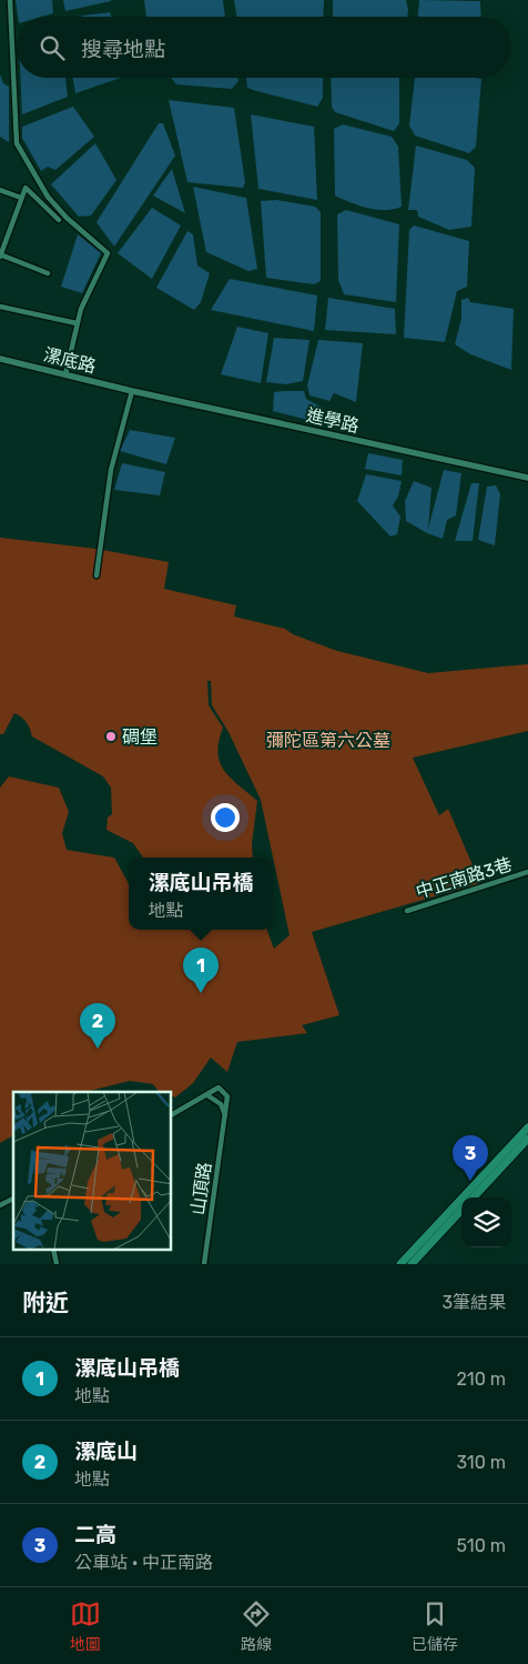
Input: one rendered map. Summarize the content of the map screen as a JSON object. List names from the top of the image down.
{
  "streets": {
    "street": [
      "漯底路",
      "進學路",
      "中正南路3巷",
      "山頂路"
    ]
  },
  "crossings": [
    ["漯底路", "進學路"]
  ],
  "parks": ["彌陀區第六公墓"],
  "places": ["碉堡"],
  "page": {
    "search": "搜尋地點",
    "popup": ["漯底山吊橋", "地點"],
    "pins": ["1", "2", "3"],
    "heading": ["附近", "3筆結果"],
    "list": [
      {
        "mark": "1",
        "name": "漯底山吊橋",
        "note": "地點",
        "value": "210 m"
      },
      {
        "mark": "2",
        "name": "漯底山",
        "note": "地點",
        "value": "310 m"
      },
      {
        "mark": "3",
        "name": "二高",
        "note": "公車站 · 中正南路",
        "value": "510 m"
      }
    ],
    "nav": ["地圖", "路線", "已儲存"]
  }
}
